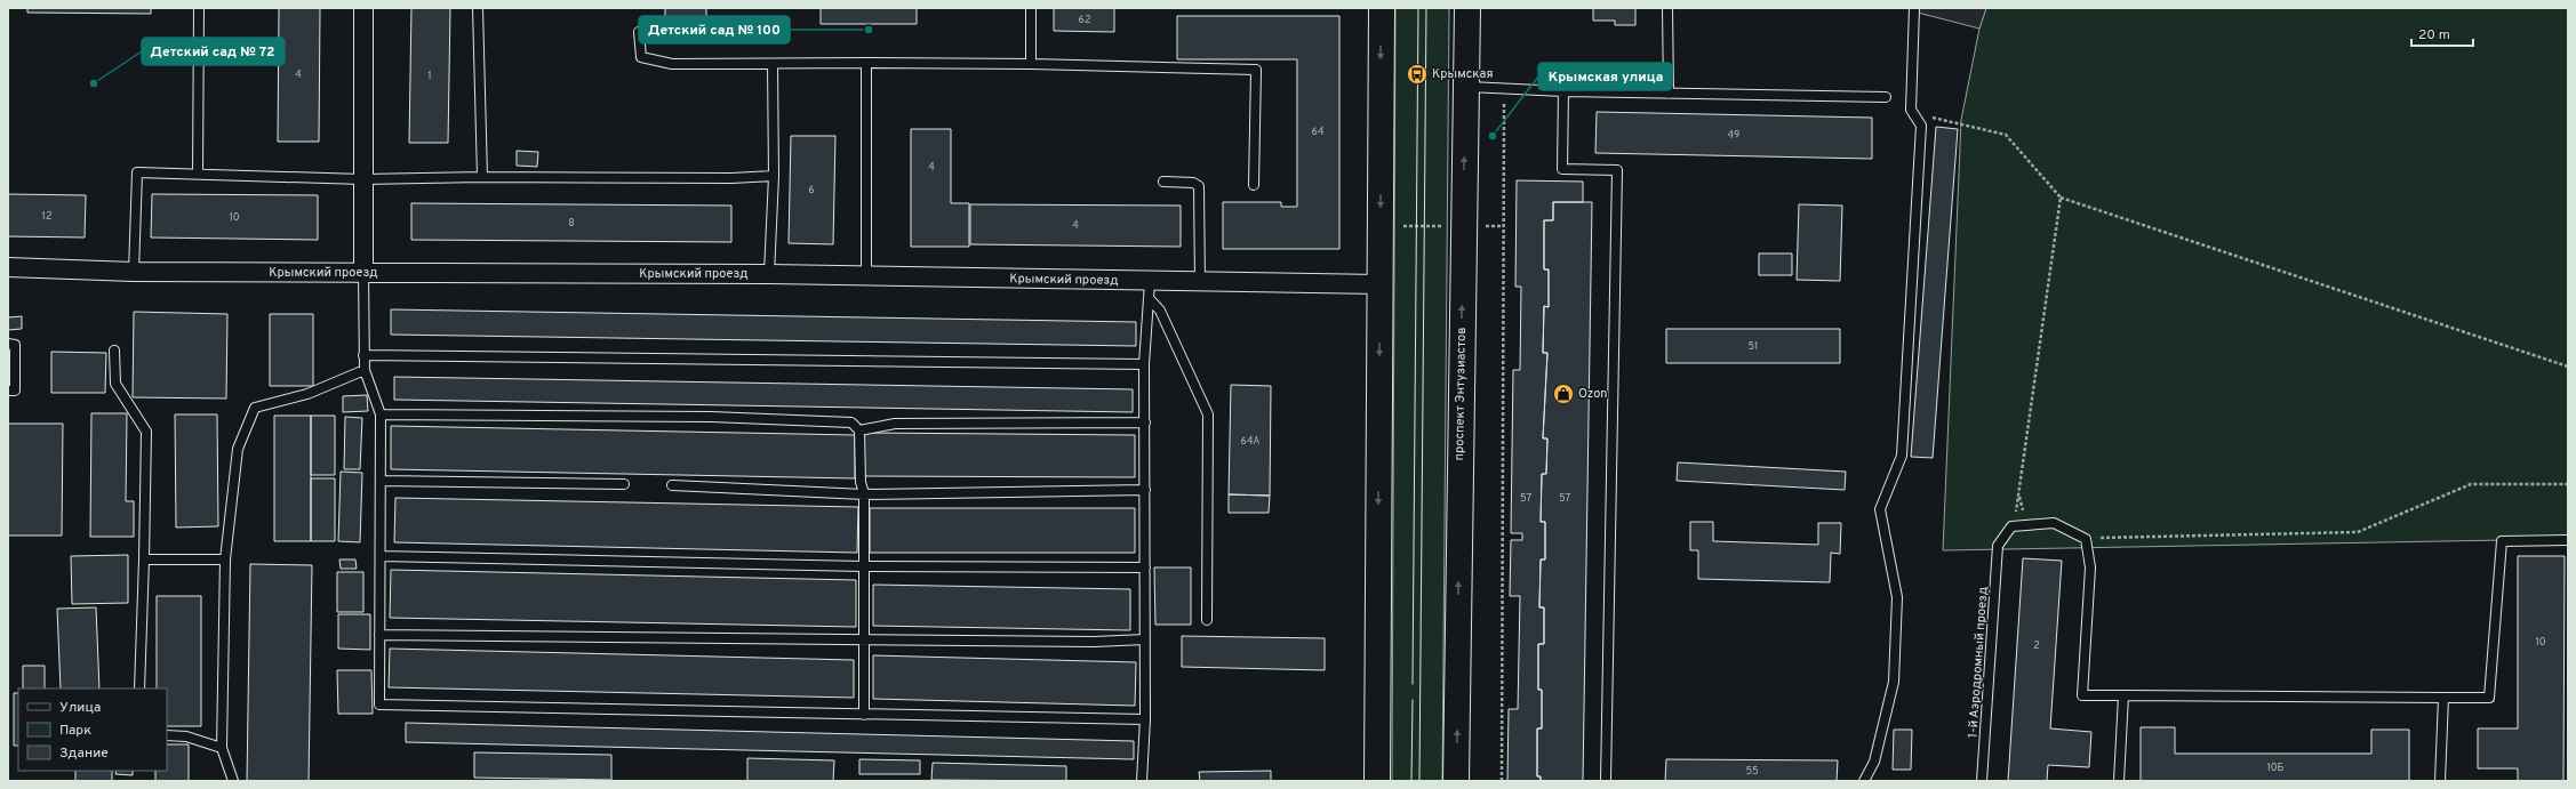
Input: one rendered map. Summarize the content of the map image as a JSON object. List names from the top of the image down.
{
  "streets": {
    "main road": ["проспект Энтузиастов"],
    "street": ["Крымский проезд"],
    "lane": ["1-й Аэродромный проезд"]
  },
  "places": {
    "other": ["Детский сад № 100", "Детский сад № 72", "Крымская улица"],
    "bus stop": ["Крымская"],
    "shop": ["Ozon"]
  },
  "house_numbers": [
    "62",
    "4",
    "1",
    "64",
    "49",
    "4",
    "6",
    "12",
    "10",
    "8",
    "4",
    "51",
    "64А",
    "57",
    "57",
    "10",
    "2",
    "10Б",
    "55"
  ],
  "legend": ["Улица", "Парк", "Здание"],
  "scale_bar": "20 m"
}
